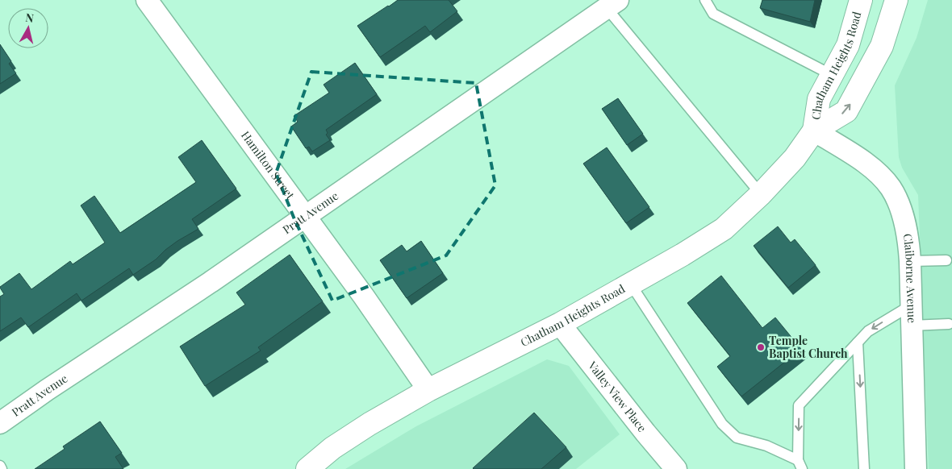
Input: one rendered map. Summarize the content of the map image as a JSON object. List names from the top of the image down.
{
  "streets": {
    "main road": ["Chatham Heights Road"],
    "street": [
      "Hamilton Street",
      "Pratt Avenue",
      "Claiborne Avenue",
      "Valley View Place"
    ]
  },
  "crossings": [
    ["Chatham Heights Road", "Hamilton Street"],
    ["Chatham Heights Road", "Claiborne Avenue"],
    ["Chatham Heights Road", "Valley View Place"],
    ["Hamilton Street", "Pratt Avenue"]
  ],
  "places": ["Temple Baptist Church"],
  "north": "top"
}
